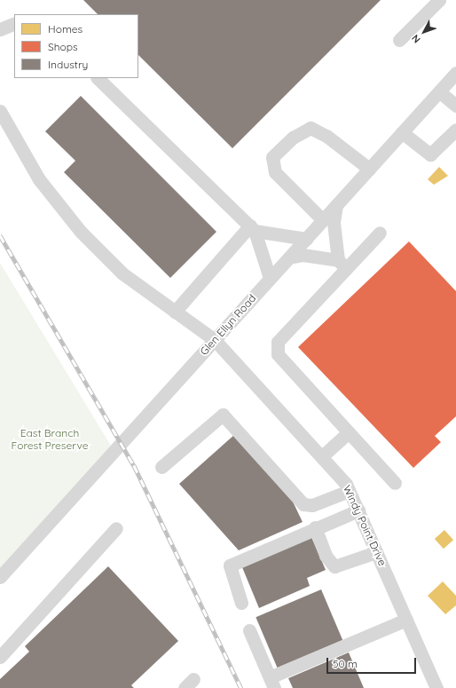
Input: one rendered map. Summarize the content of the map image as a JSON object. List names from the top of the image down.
{
  "streets": {
    "street": ["Glen Ellyn Road", "Windy Point Drive"]
  },
  "crossings": [
    ["Glen Ellyn Road", "Windy Point Drive"]
  ],
  "parks": ["East Branch Forest Preserve"],
  "legend": ["Homes", "Shops", "Industry"],
  "scale_bar": "50 m",
  "north": "bottom left"
}
